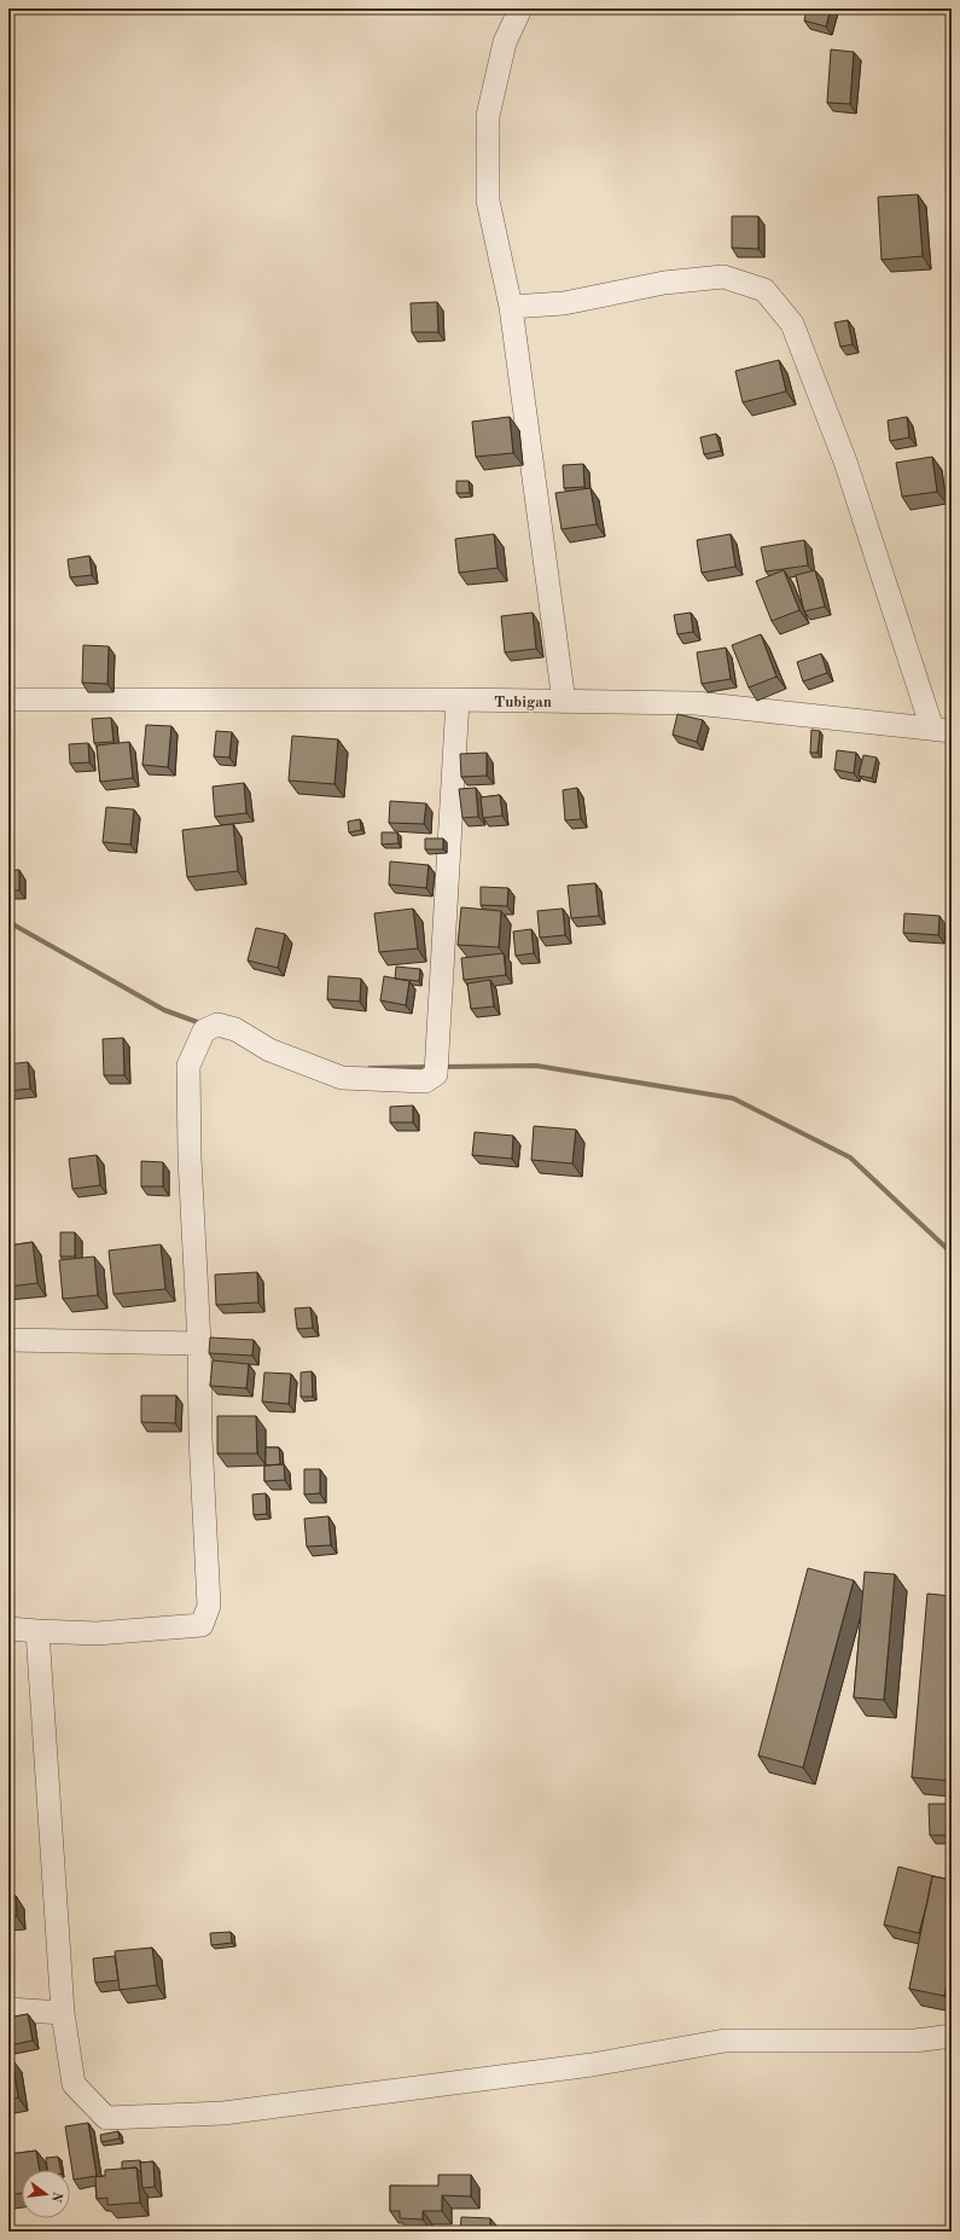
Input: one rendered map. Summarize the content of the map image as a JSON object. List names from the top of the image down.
{
  "districts": ["Tubigan"],
  "north": "right"
}
